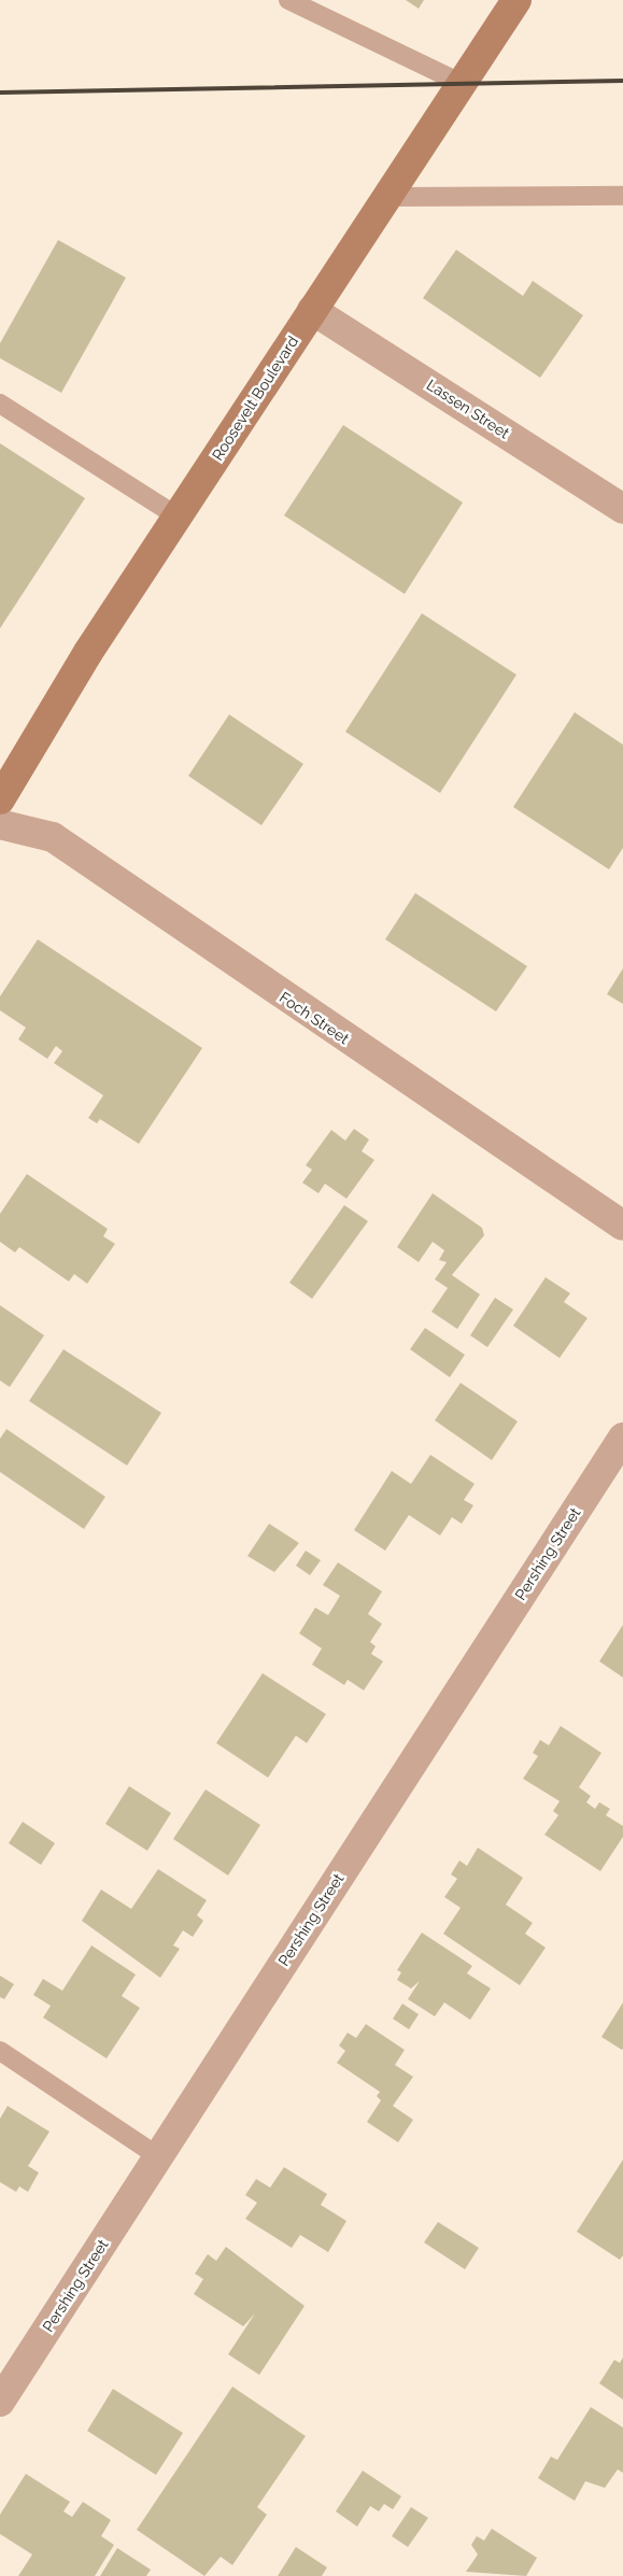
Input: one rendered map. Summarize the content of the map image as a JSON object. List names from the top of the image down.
{
  "streets": {
    "main road": ["Roosevelt Boulevard"],
    "street": ["Lassen Street", "Foch Street", "Pershing Street"]
  },
  "crossings": [
    ["Roosevelt Boulevard", "Lassen Street"]
  ]
}
